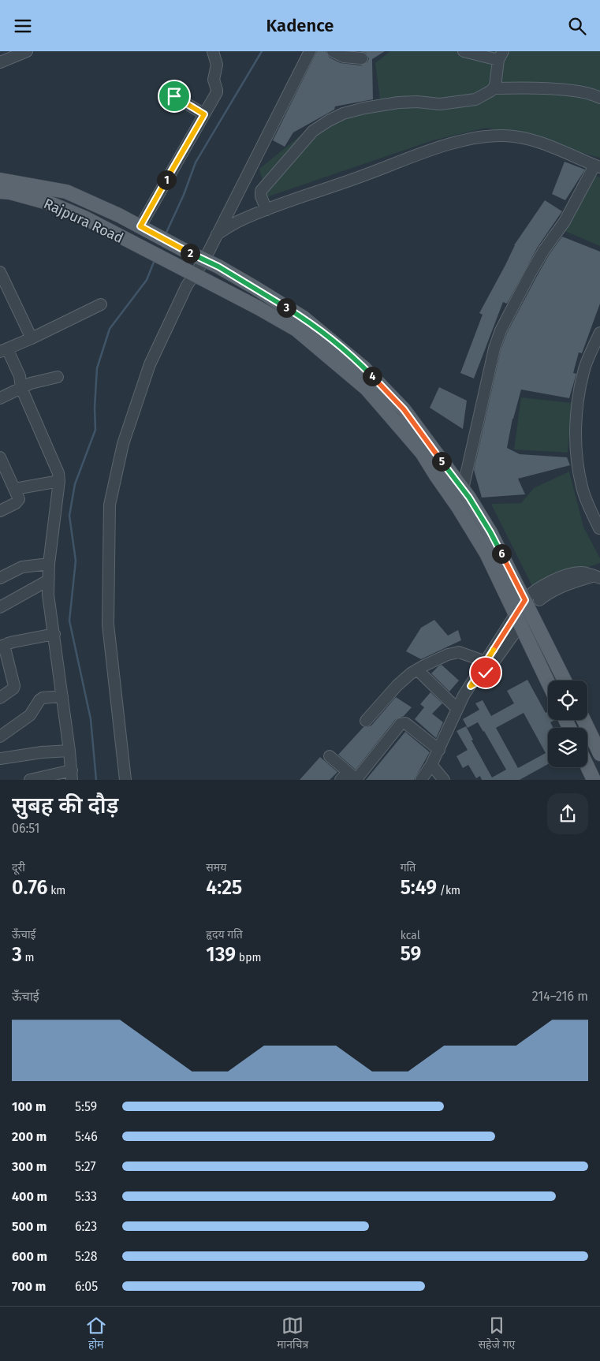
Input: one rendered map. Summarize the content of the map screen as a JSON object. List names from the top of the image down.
{
  "streets": {
    "main road": ["Rajpura Road"]
  },
  "page": {
    "header": "Kadence",
    "pins": [
      "1",
      "2",
      "3",
      "4",
      "5",
      "6"
    ],
    "heading": ["सुबह की दौड़", "06:51"],
    "stats": [
      ["दूरी", "0.76 km"],
      ["समय", "4:25"],
      ["गति", "5:49 /km"],
      ["ऊँचाई", "3 m"],
      ["हृदय गति", "139 bpm"],
      ["kcal", "59"]
    ],
    "chart": ["ऊँचाई", "214–216 m"],
    "list": [
      {
        "name": "100 m",
        "note": "5:59"
      },
      {
        "name": "200 m",
        "note": "5:46"
      },
      {
        "name": "300 m",
        "note": "5:27"
      },
      {
        "name": "400 m",
        "note": "5:33"
      },
      {
        "name": "500 m",
        "note": "6:23"
      },
      {
        "name": "600 m",
        "note": "5:28"
      },
      {
        "name": "700 m",
        "note": "6:05"
      }
    ],
    "tabs": ["होम", "मानचित्र", "सहेजे गए"]
  }
}
